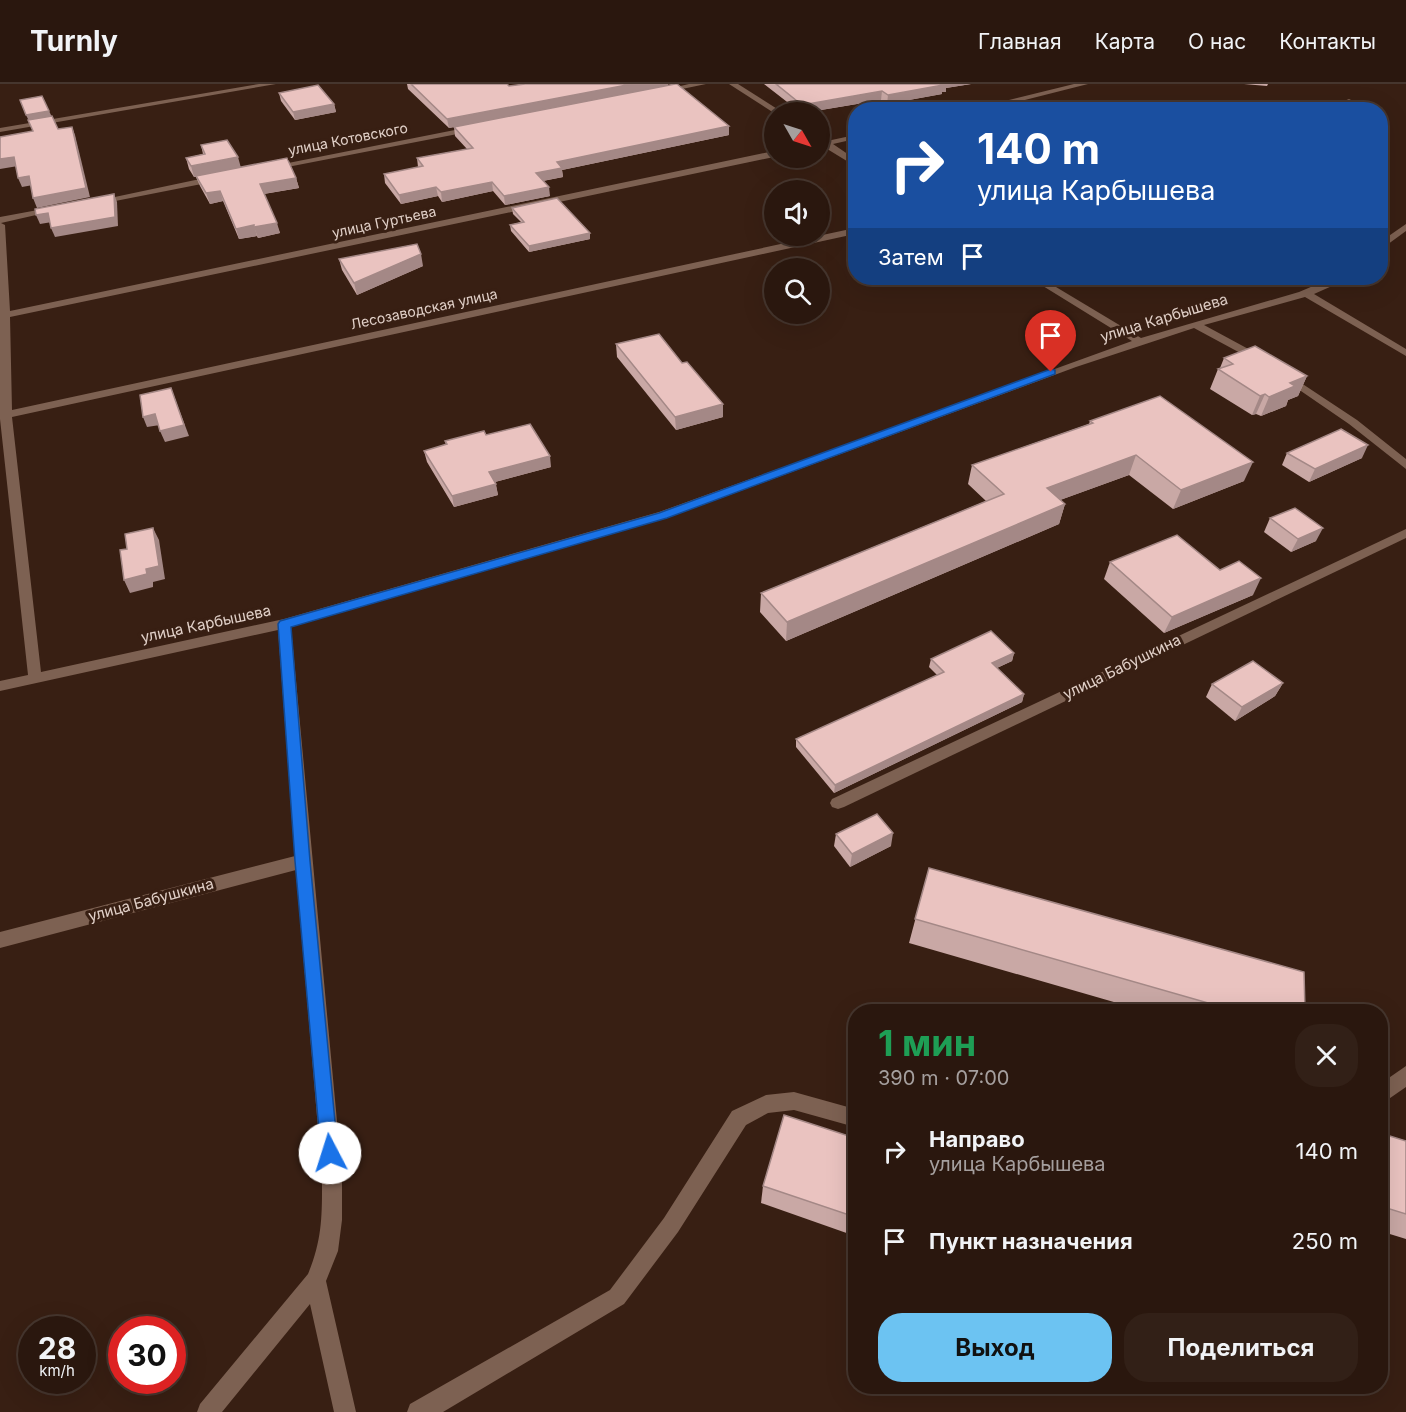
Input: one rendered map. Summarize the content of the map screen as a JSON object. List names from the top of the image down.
{
  "streets": {
    "street": [
      "улица Котовского",
      "улица Гуртьева",
      "Лесозаводская улица",
      "улица Карбышева",
      "улица Бабушкина"
    ]
  },
  "north": "bottom right",
  "page": {
    "header": "Turnly",
    "nav": [
      "Главная",
      "Карта",
      "О нас",
      "Контакты"
    ],
    "turn": ["140 m", "улица Карбышева"],
    "then": "Затем",
    "heading": ["1 мин", "390 m · 07:00"],
    "list": [
      {
        "name": "Направо",
        "note": "улица Карбышева",
        "value": "140 m"
      },
      {
        "name": "Пункт назначения",
        "value": "250 m"
      }
    ],
    "buttons": ["Выход", "Поделиться"],
    "speed": "28 km/h",
    "limit": "30"
  }
}
